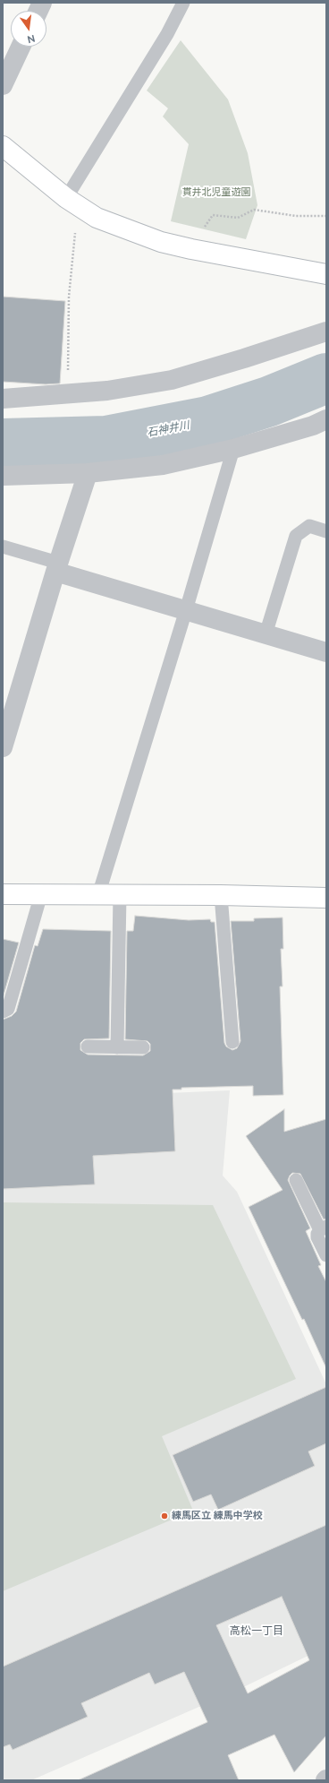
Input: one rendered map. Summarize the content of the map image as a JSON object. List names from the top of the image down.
{
  "districts": ["高松一丁目"],
  "water": ["石神井川"],
  "parks": ["貫井北児童遊園"],
  "places": ["練馬区立 練馬中学校"],
  "north": "bottom"
}
